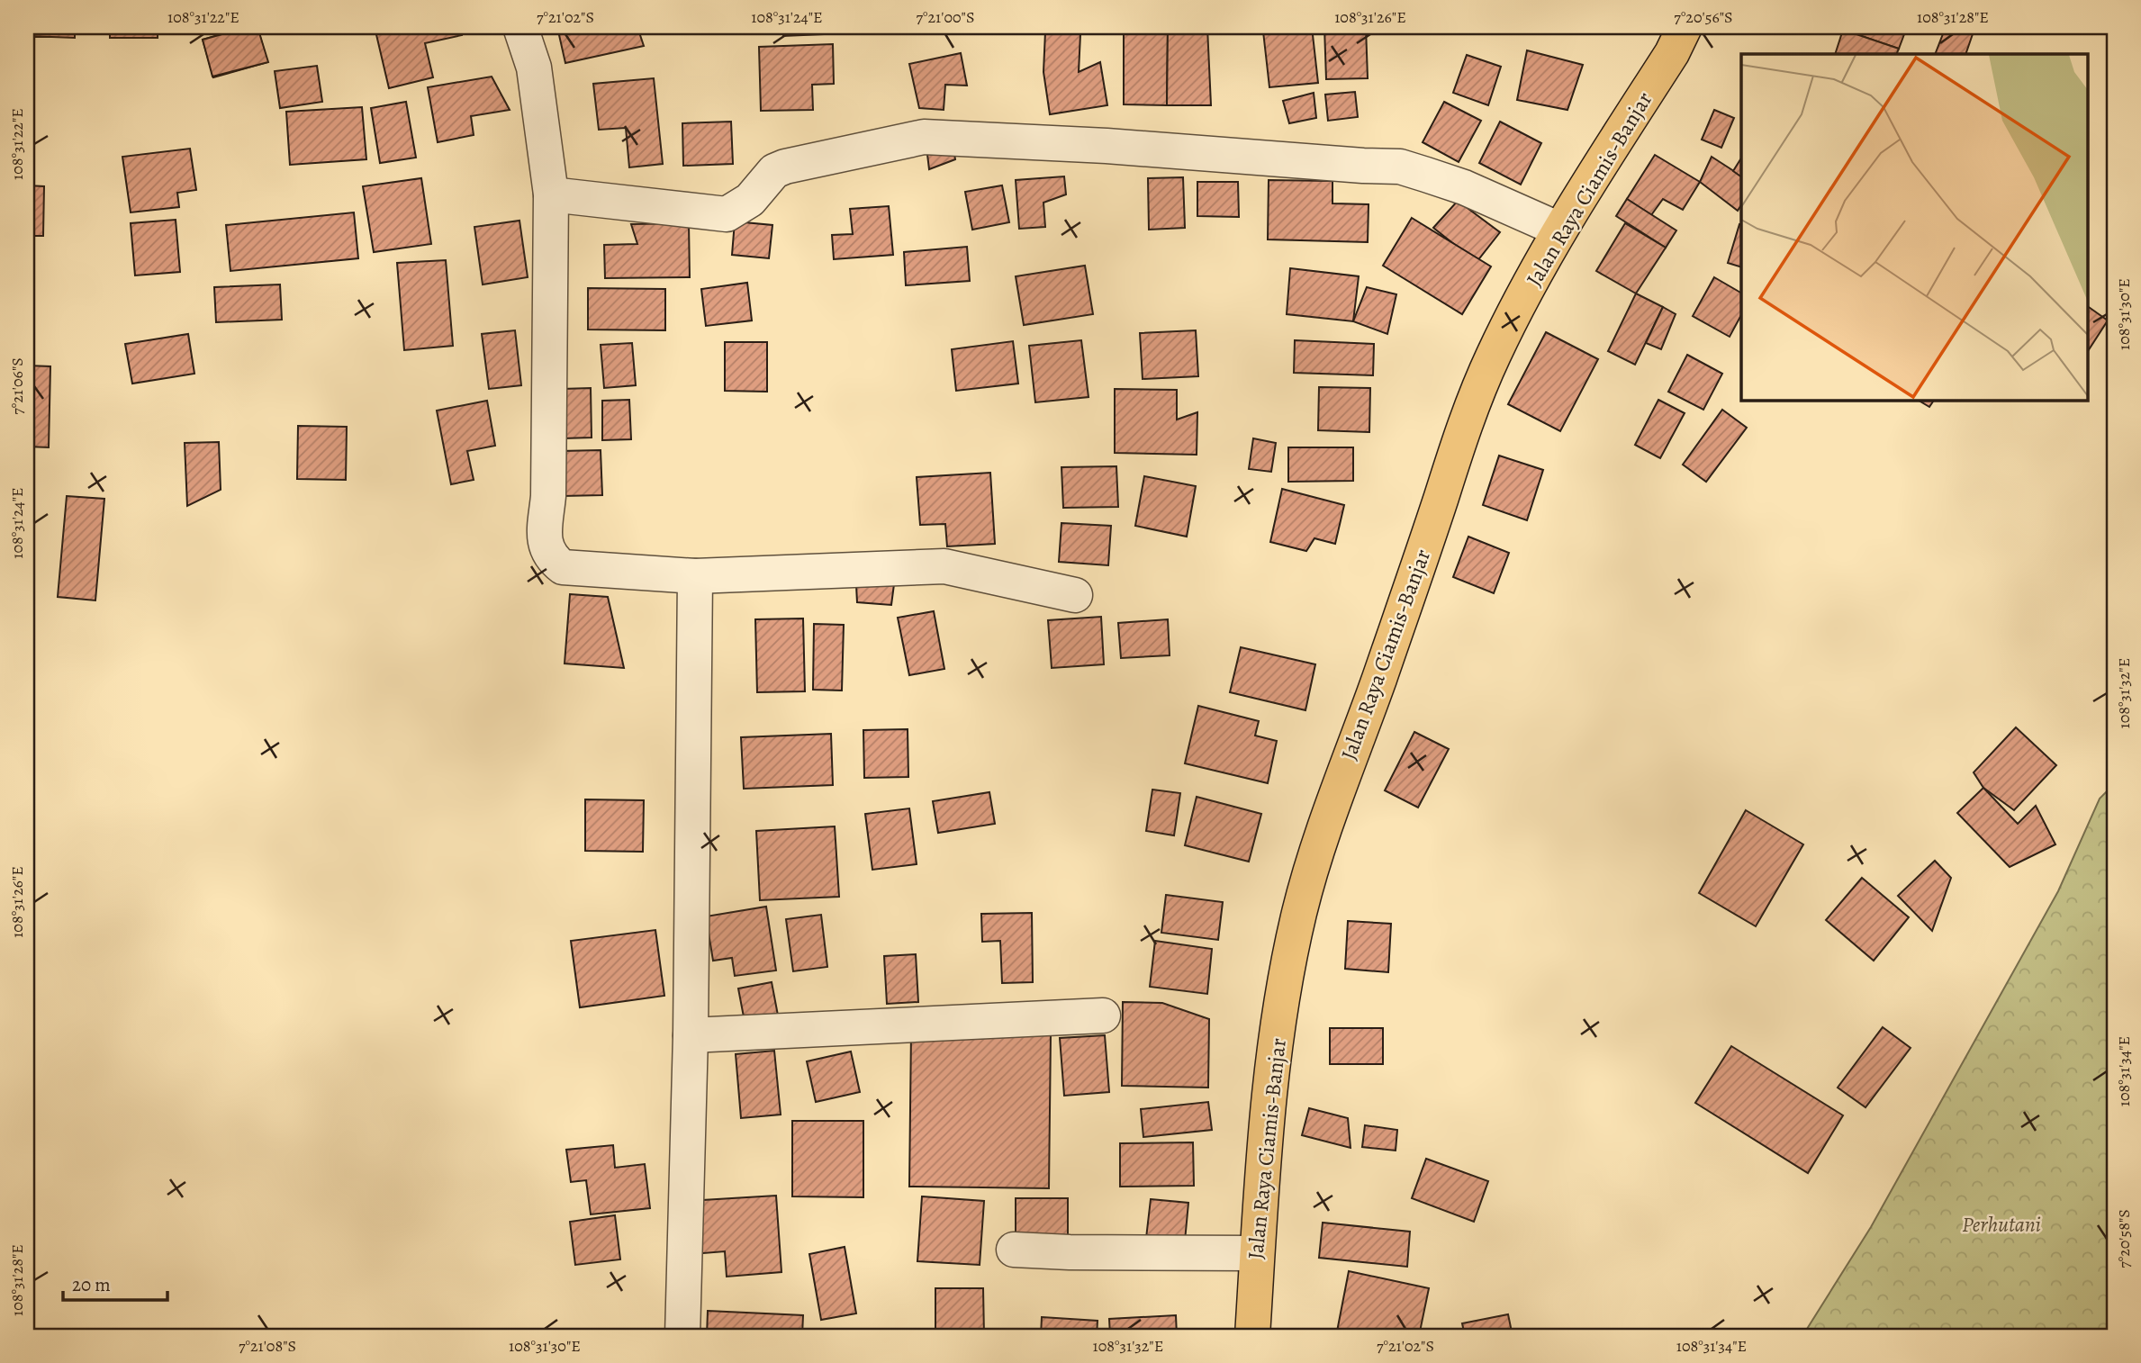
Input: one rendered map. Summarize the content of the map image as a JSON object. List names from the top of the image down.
{
  "streets": {
    "highway": ["Jalan Raya Ciamis-Banjar"]
  },
  "parks": ["Perhutani"],
  "scale_bar": "20 m",
  "coordinates": [
    "108°31'22\"E",
    "7°21'02\"S",
    "108°31'24\"E",
    "7°21'00\"S",
    "108°31'26\"E",
    "7°20'56\"S",
    "108°31'28\"E",
    "108°31'30\"E",
    "7°21'06\"S",
    "108°31'32\"E",
    "108°31'34\"E",
    "7°20'58\"S",
    "7°21'08\"S"
  ]
}
